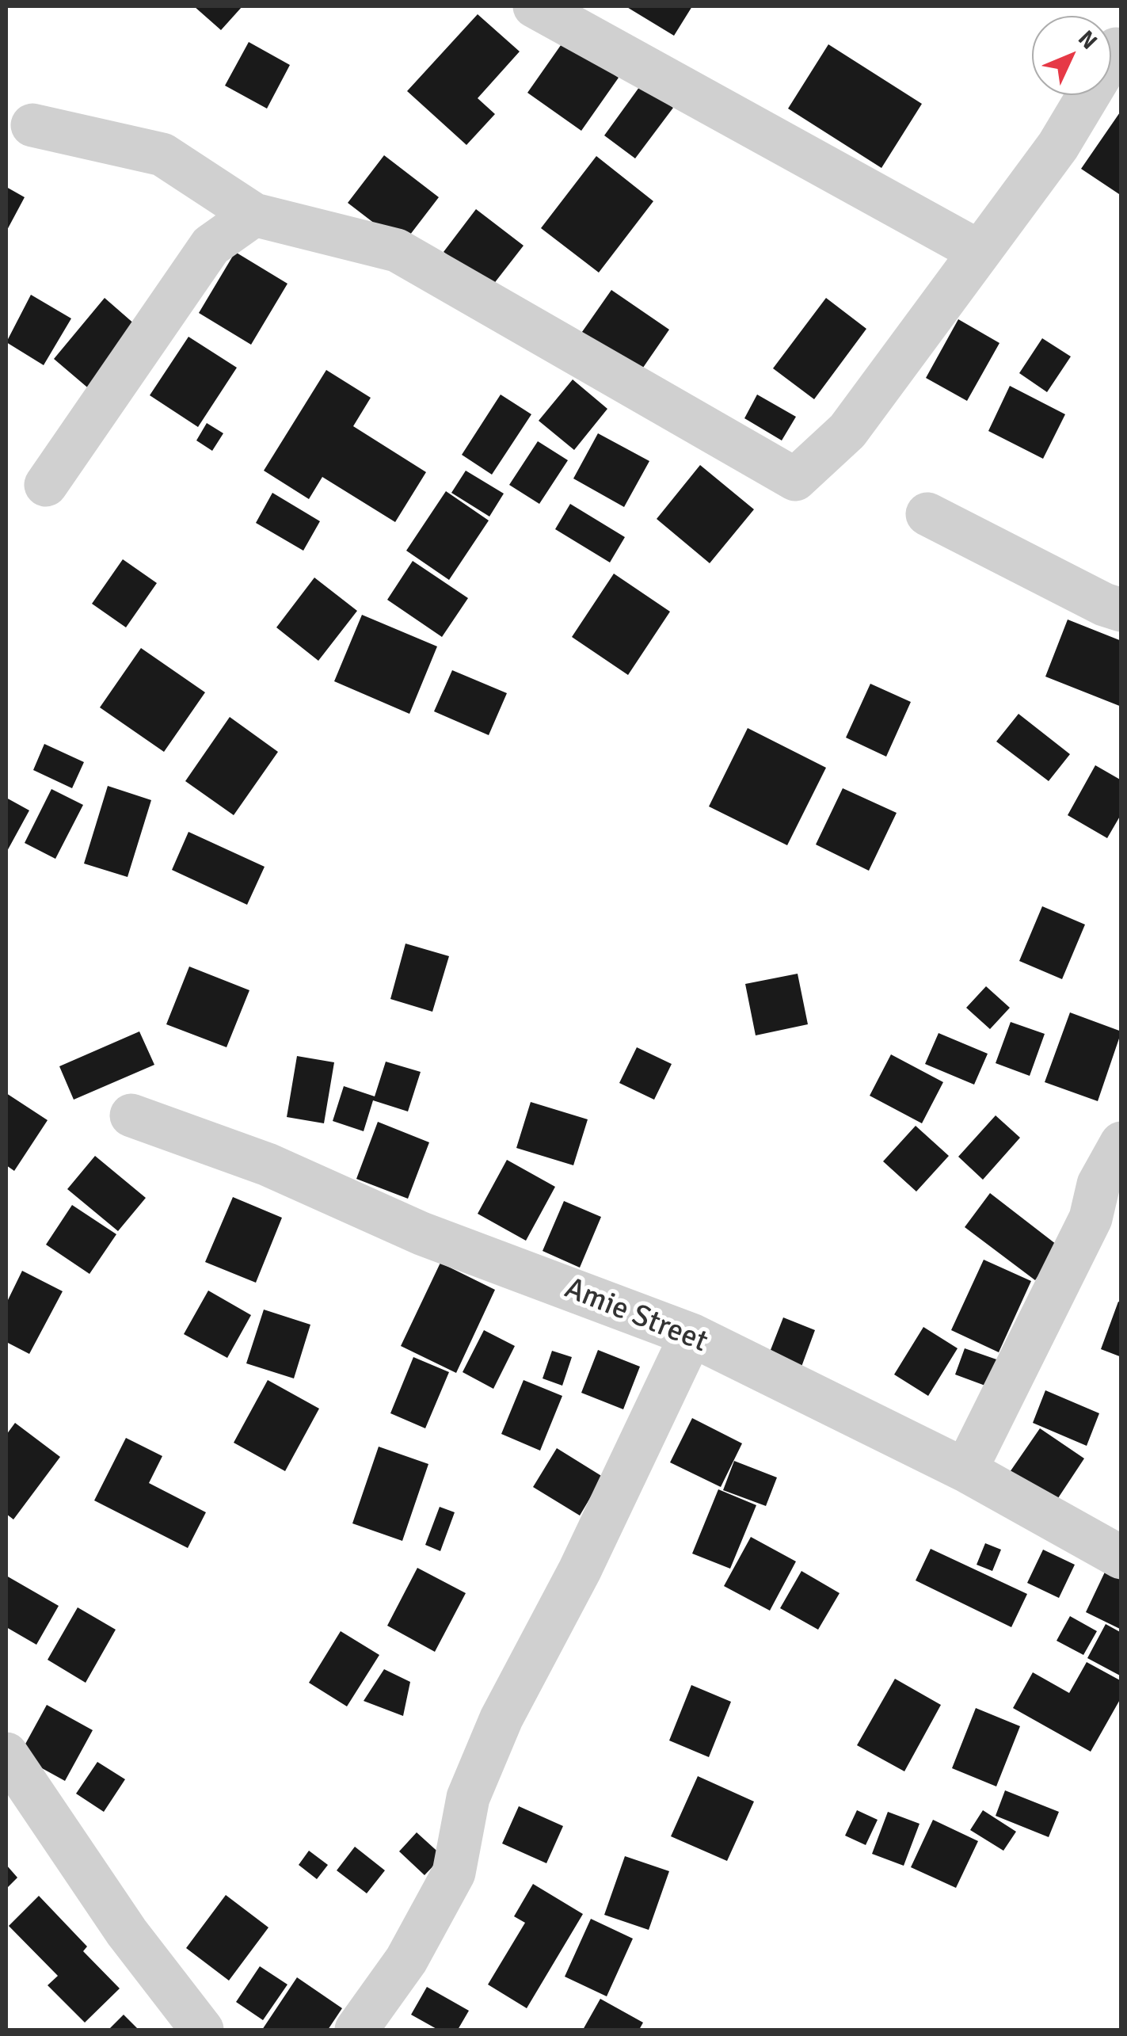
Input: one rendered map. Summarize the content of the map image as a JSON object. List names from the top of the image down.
{
  "streets": {
    "street": ["Amie Street"]
  },
  "north": "top right"
}
